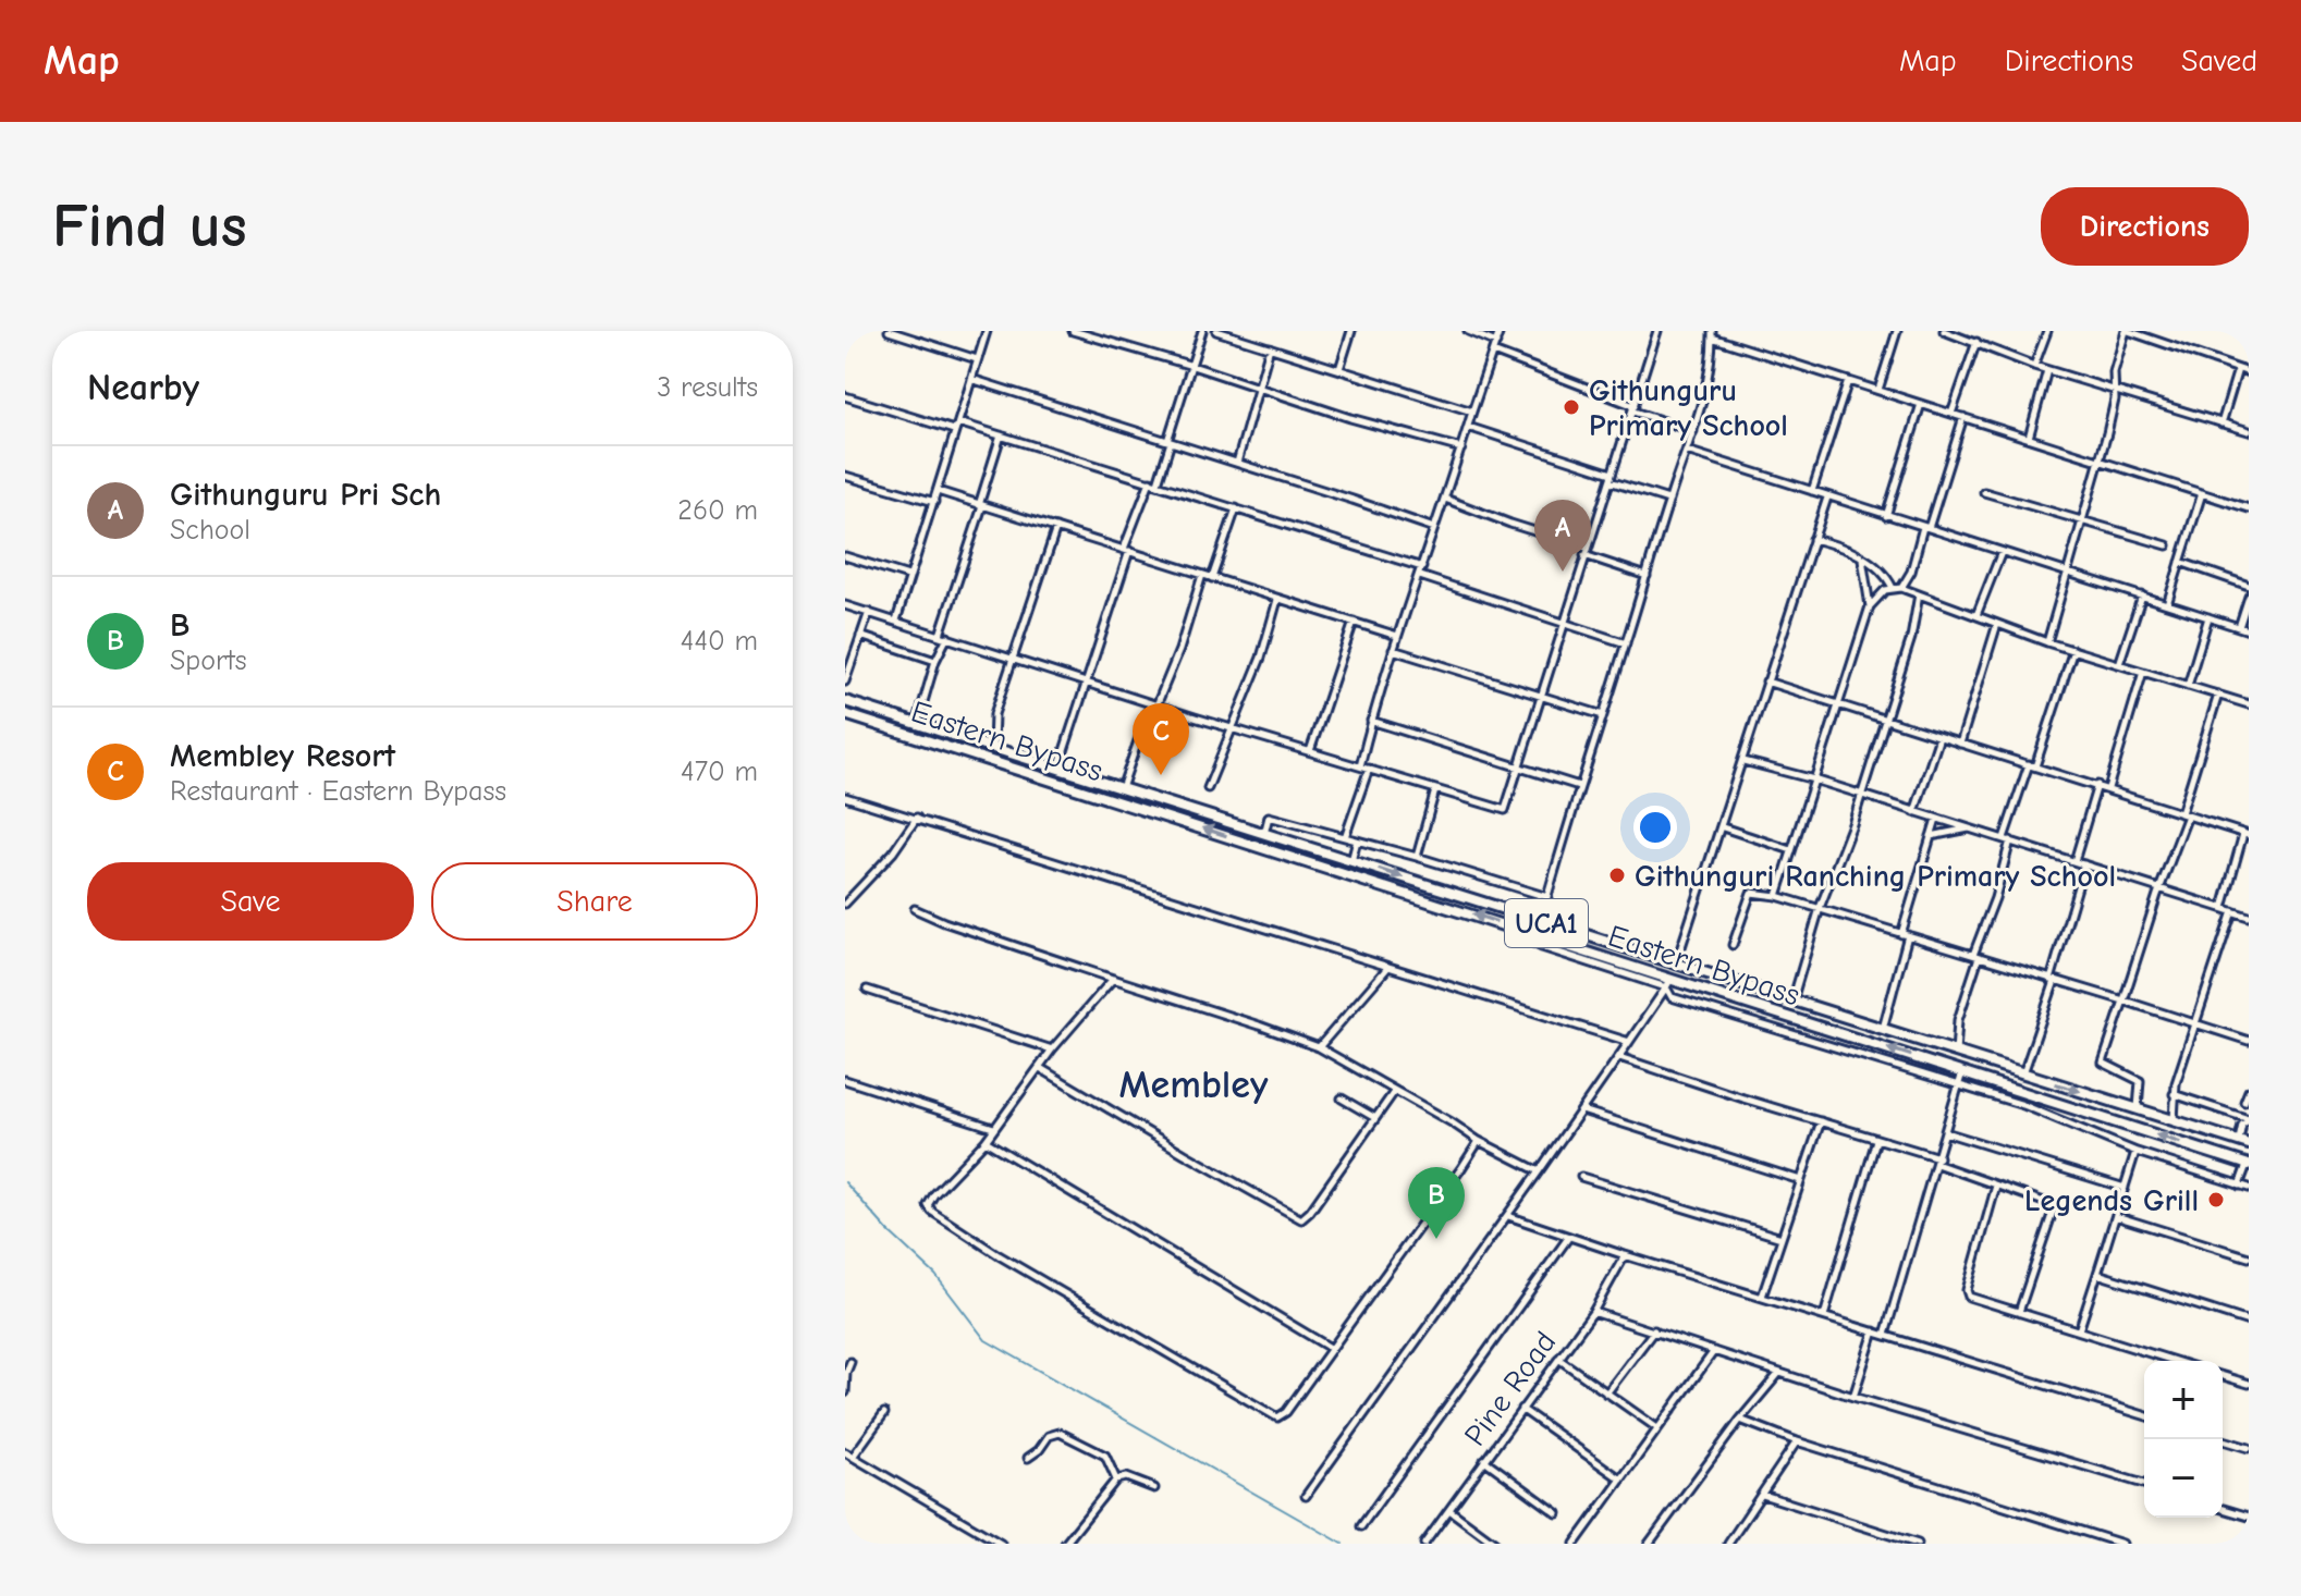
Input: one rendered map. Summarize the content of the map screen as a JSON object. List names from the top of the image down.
{
  "streets": {
    "main road": ["Eastern Bypass", "UCA1"],
    "street": ["Pine Road"]
  },
  "districts": ["Membley"],
  "places": ["Githunguru Primary School", "Githunguri Ranching Primary School", "Legends Grill"],
  "page": {
    "header": "Map",
    "nav": ["Map", "Directions", "Saved"],
    "buttons": [
      "Directions",
      ["Save", "Share"]
    ],
    "title": "Find us",
    "heading": ["Nearby", "3 results"],
    "list": [
      {
        "mark": "A",
        "name": "Githunguru Pri Sch",
        "note": "School",
        "value": "260 m"
      },
      {
        "mark": "B",
        "name": "B",
        "note": "Sports",
        "value": "440 m"
      },
      {
        "mark": "C",
        "name": "Membley Resort",
        "note": "Restaurant · Eastern Bypass",
        "value": "470 m"
      }
    ],
    "pins": ["A", "C", "B"],
    "map_buttons": ["+", "−"]
  }
}
